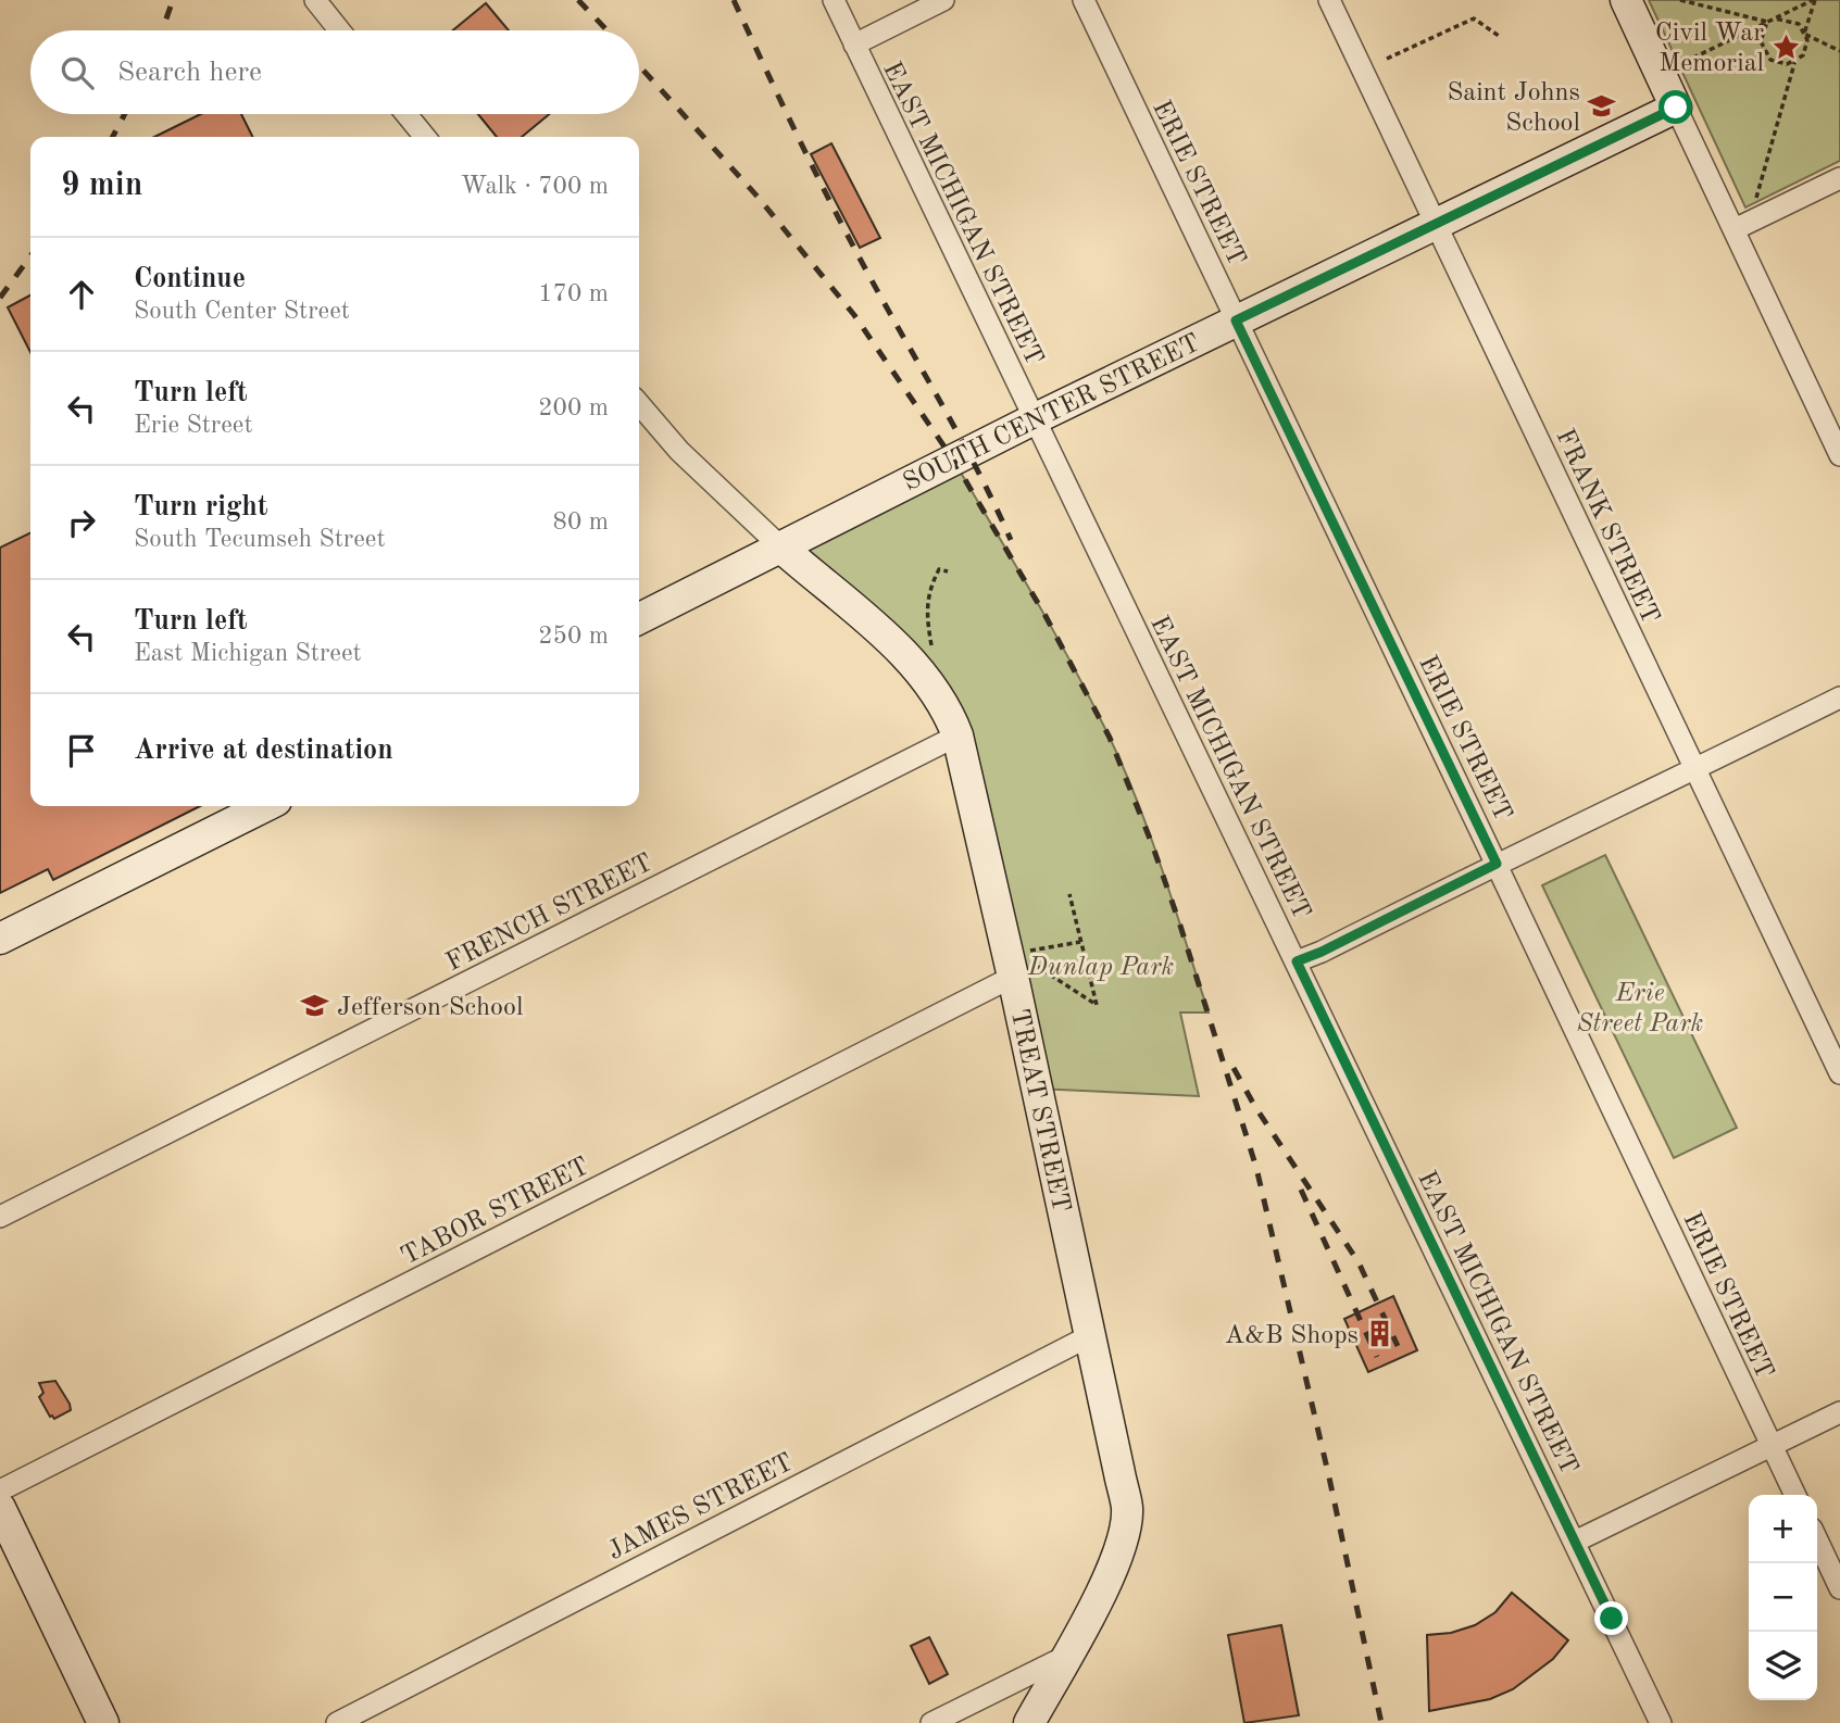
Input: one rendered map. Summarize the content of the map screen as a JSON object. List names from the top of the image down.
{
  "streets": {
    "street": [
      "ERIE STREET",
      "EAST MICHIGAN STREET",
      "SOUTH CENTER STREET",
      "FRANK STREET",
      "FRENCH STREET",
      "TREAT STREET",
      "TABOR STREET",
      "JAMES STREET"
    ]
  },
  "crossings": [
    ["ERIE STREET", "SOUTH CENTER STREET"],
    ["EAST MICHIGAN STREET", "SOUTH CENTER STREET"],
    ["SOUTH CENTER STREET", "FRANK STREET"],
    ["SOUTH CENTER STREET", "TREAT STREET"],
    ["FRENCH STREET", "TREAT STREET"],
    ["TREAT STREET", "TABOR STREET"],
    ["TREAT STREET", "JAMES STREET"]
  ],
  "parks": ["Dunlap Park", "Erie Street Park"],
  "places": {
    "place": ["Civil War Memorial"],
    "school or university": ["Saint Johns School", "Jefferson School"],
    "building": ["A&B Shops"]
  },
  "page": {
    "search": "Search here",
    "heading": ["9 min", "Walk · 700 m"],
    "list": [
      ["Continue", "South Center Street", "170 m"],
      ["Turn left", "Erie Street", "200 m"],
      ["Turn right", "South Tecumseh Street", "80 m"],
      ["Turn left", "East Michigan Street", "250 m"],
      "Arrive at destination"
    ],
    "map_buttons": ["+", "−"]
  }
}
